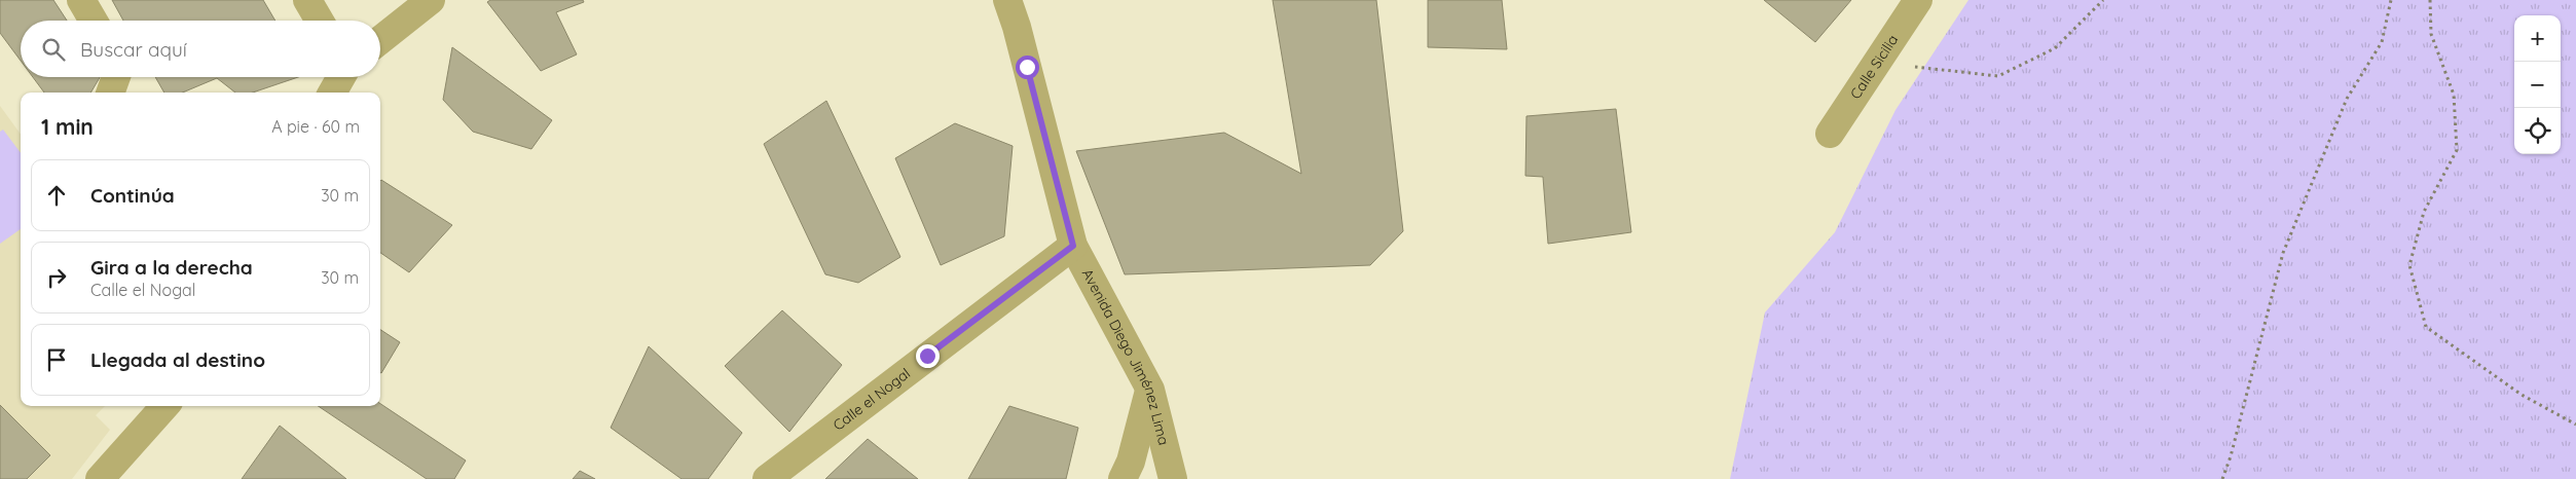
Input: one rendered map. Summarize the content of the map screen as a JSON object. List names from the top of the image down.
{
  "streets": {
    "street": ["Calle Sicilia", "Avenida Diego Jiménez Lima", "Calle el Nogal"]
  },
  "crossings": [
    ["Avenida Diego Jiménez Lima", "Calle el Nogal"]
  ],
  "page": {
    "map_buttons": ["+", "−"],
    "search": "Buscar aquí",
    "heading": ["1 min", "A pie · 60 m"],
    "list": [
      ["Continúa", "30 m"],
      ["Gira a la derecha", "Calle el Nogal", "30 m"],
      "Llegada al destino"
    ]
  }
}
